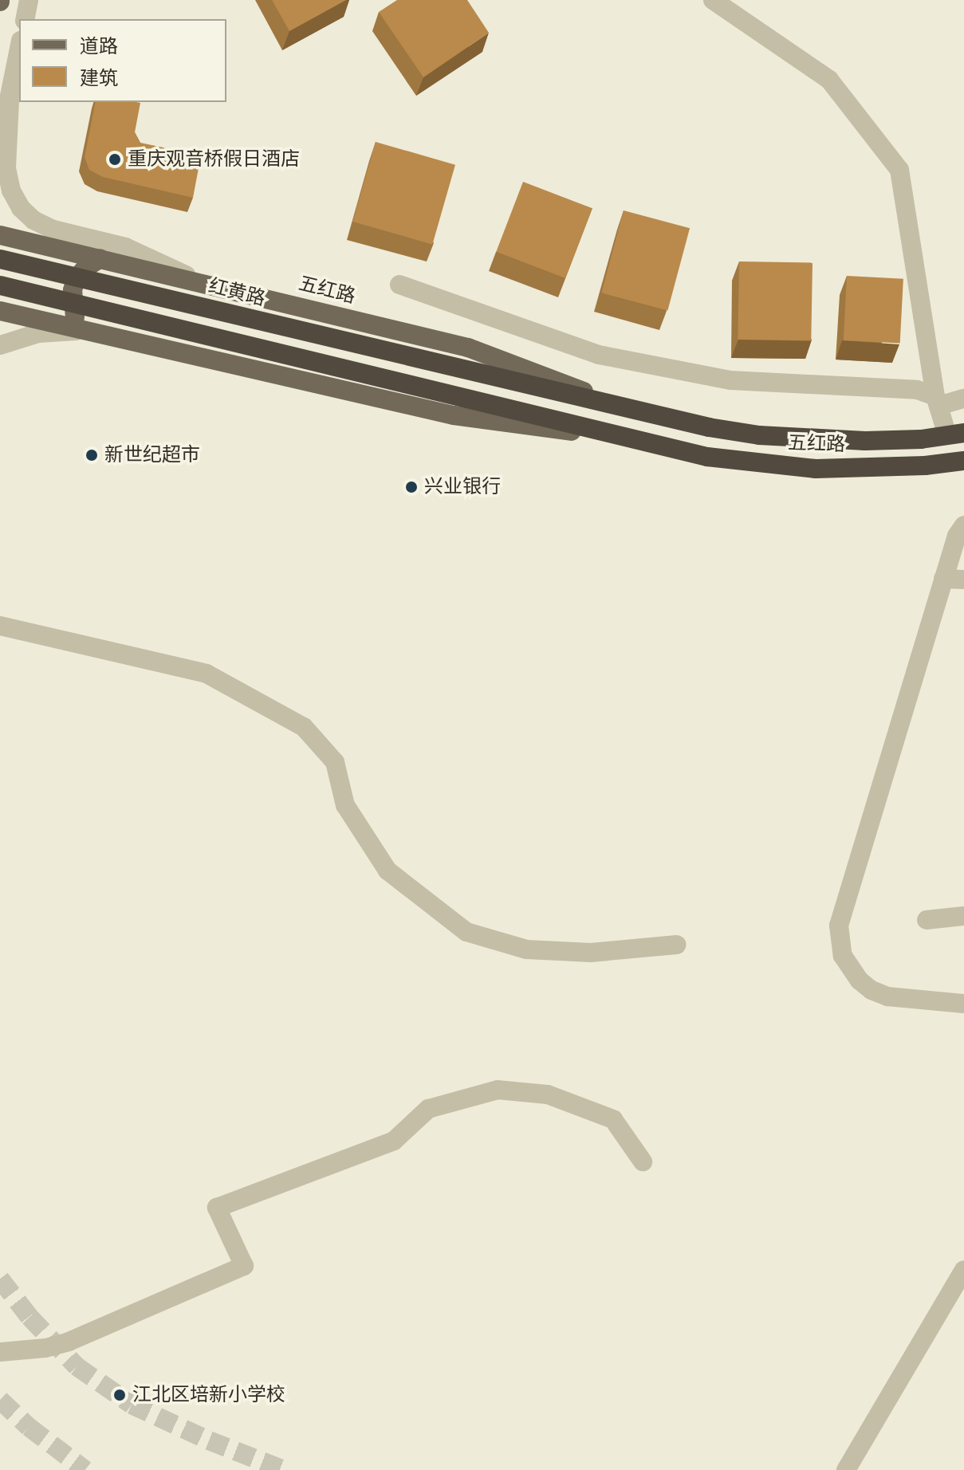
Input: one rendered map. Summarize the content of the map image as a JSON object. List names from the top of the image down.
{
  "streets": {
    "highway": ["五红路", "红黄路"]
  },
  "crossings": [
    ["五红路", "红黄路"]
  ],
  "places": [
    "重庆观音桥假日酒店",
    "新世纪超市",
    "兴业银行",
    "江北区培新小学校"
  ],
  "legend": ["道路", "建筑"]
}
